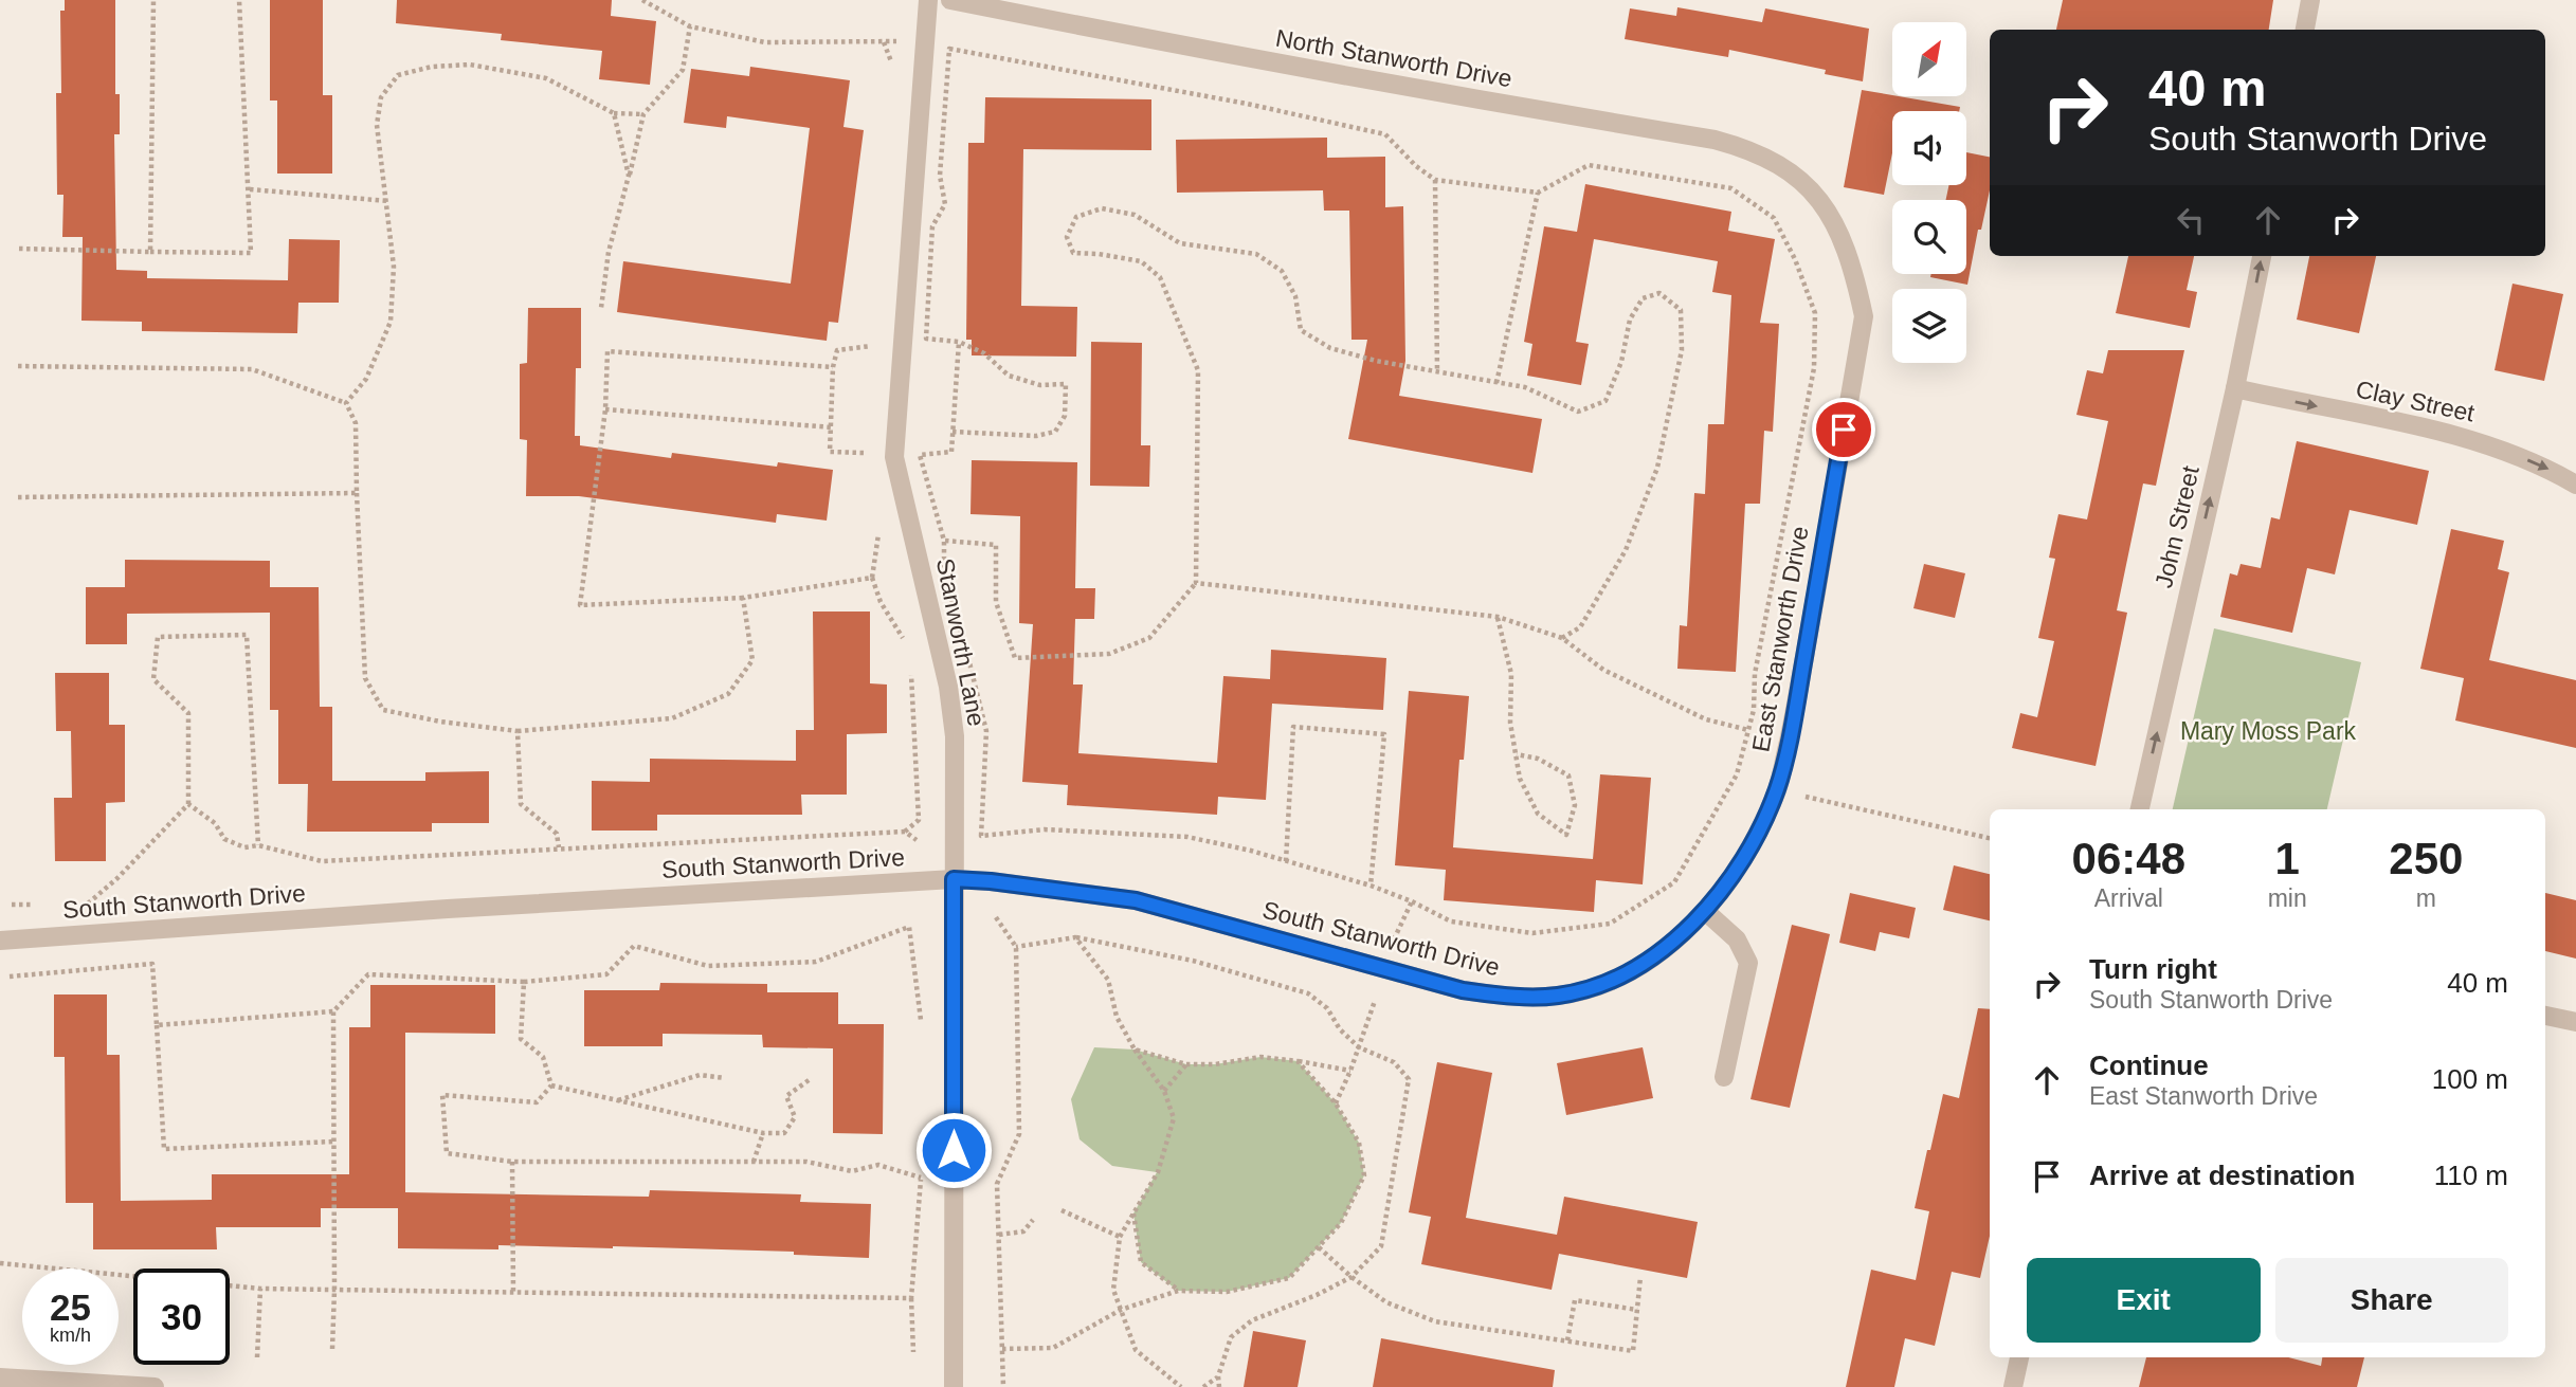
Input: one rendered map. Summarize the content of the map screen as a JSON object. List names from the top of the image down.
{
  "streets": {
    "street": [
      "North Stanworth Drive",
      "Clay Street",
      "John Street",
      "East Stanworth Drive",
      "Stanworth Lane",
      "South Stanworth Drive"
    ]
  },
  "crossings": [
    ["North Stanworth Drive", "East Stanworth Drive"],
    ["Clay Street", "John Street"],
    ["East Stanworth Drive", "South Stanworth Drive"],
    ["Stanworth Lane", "South Stanworth Drive"]
  ],
  "one_way": ["Clay Street", "John Street"],
  "parks": ["Mary Moss Park"],
  "north": "top right",
  "page": {
    "turn": ["40 m", "South Stanworth Drive"],
    "eta": [
      "06:48",
      "Arrival",
      "1",
      "min",
      "250",
      "m"
    ],
    "list": [
      {
        "name": "Turn right",
        "note": "South Stanworth Drive",
        "value": "40 m"
      },
      {
        "name": "Continue",
        "note": "East Stanworth Drive",
        "value": "100 m"
      },
      {
        "name": "Arrive at destination",
        "value": "110 m"
      }
    ],
    "buttons": ["Exit", "Share"],
    "speed": "25 km/h",
    "limit": "30"
  }
}
